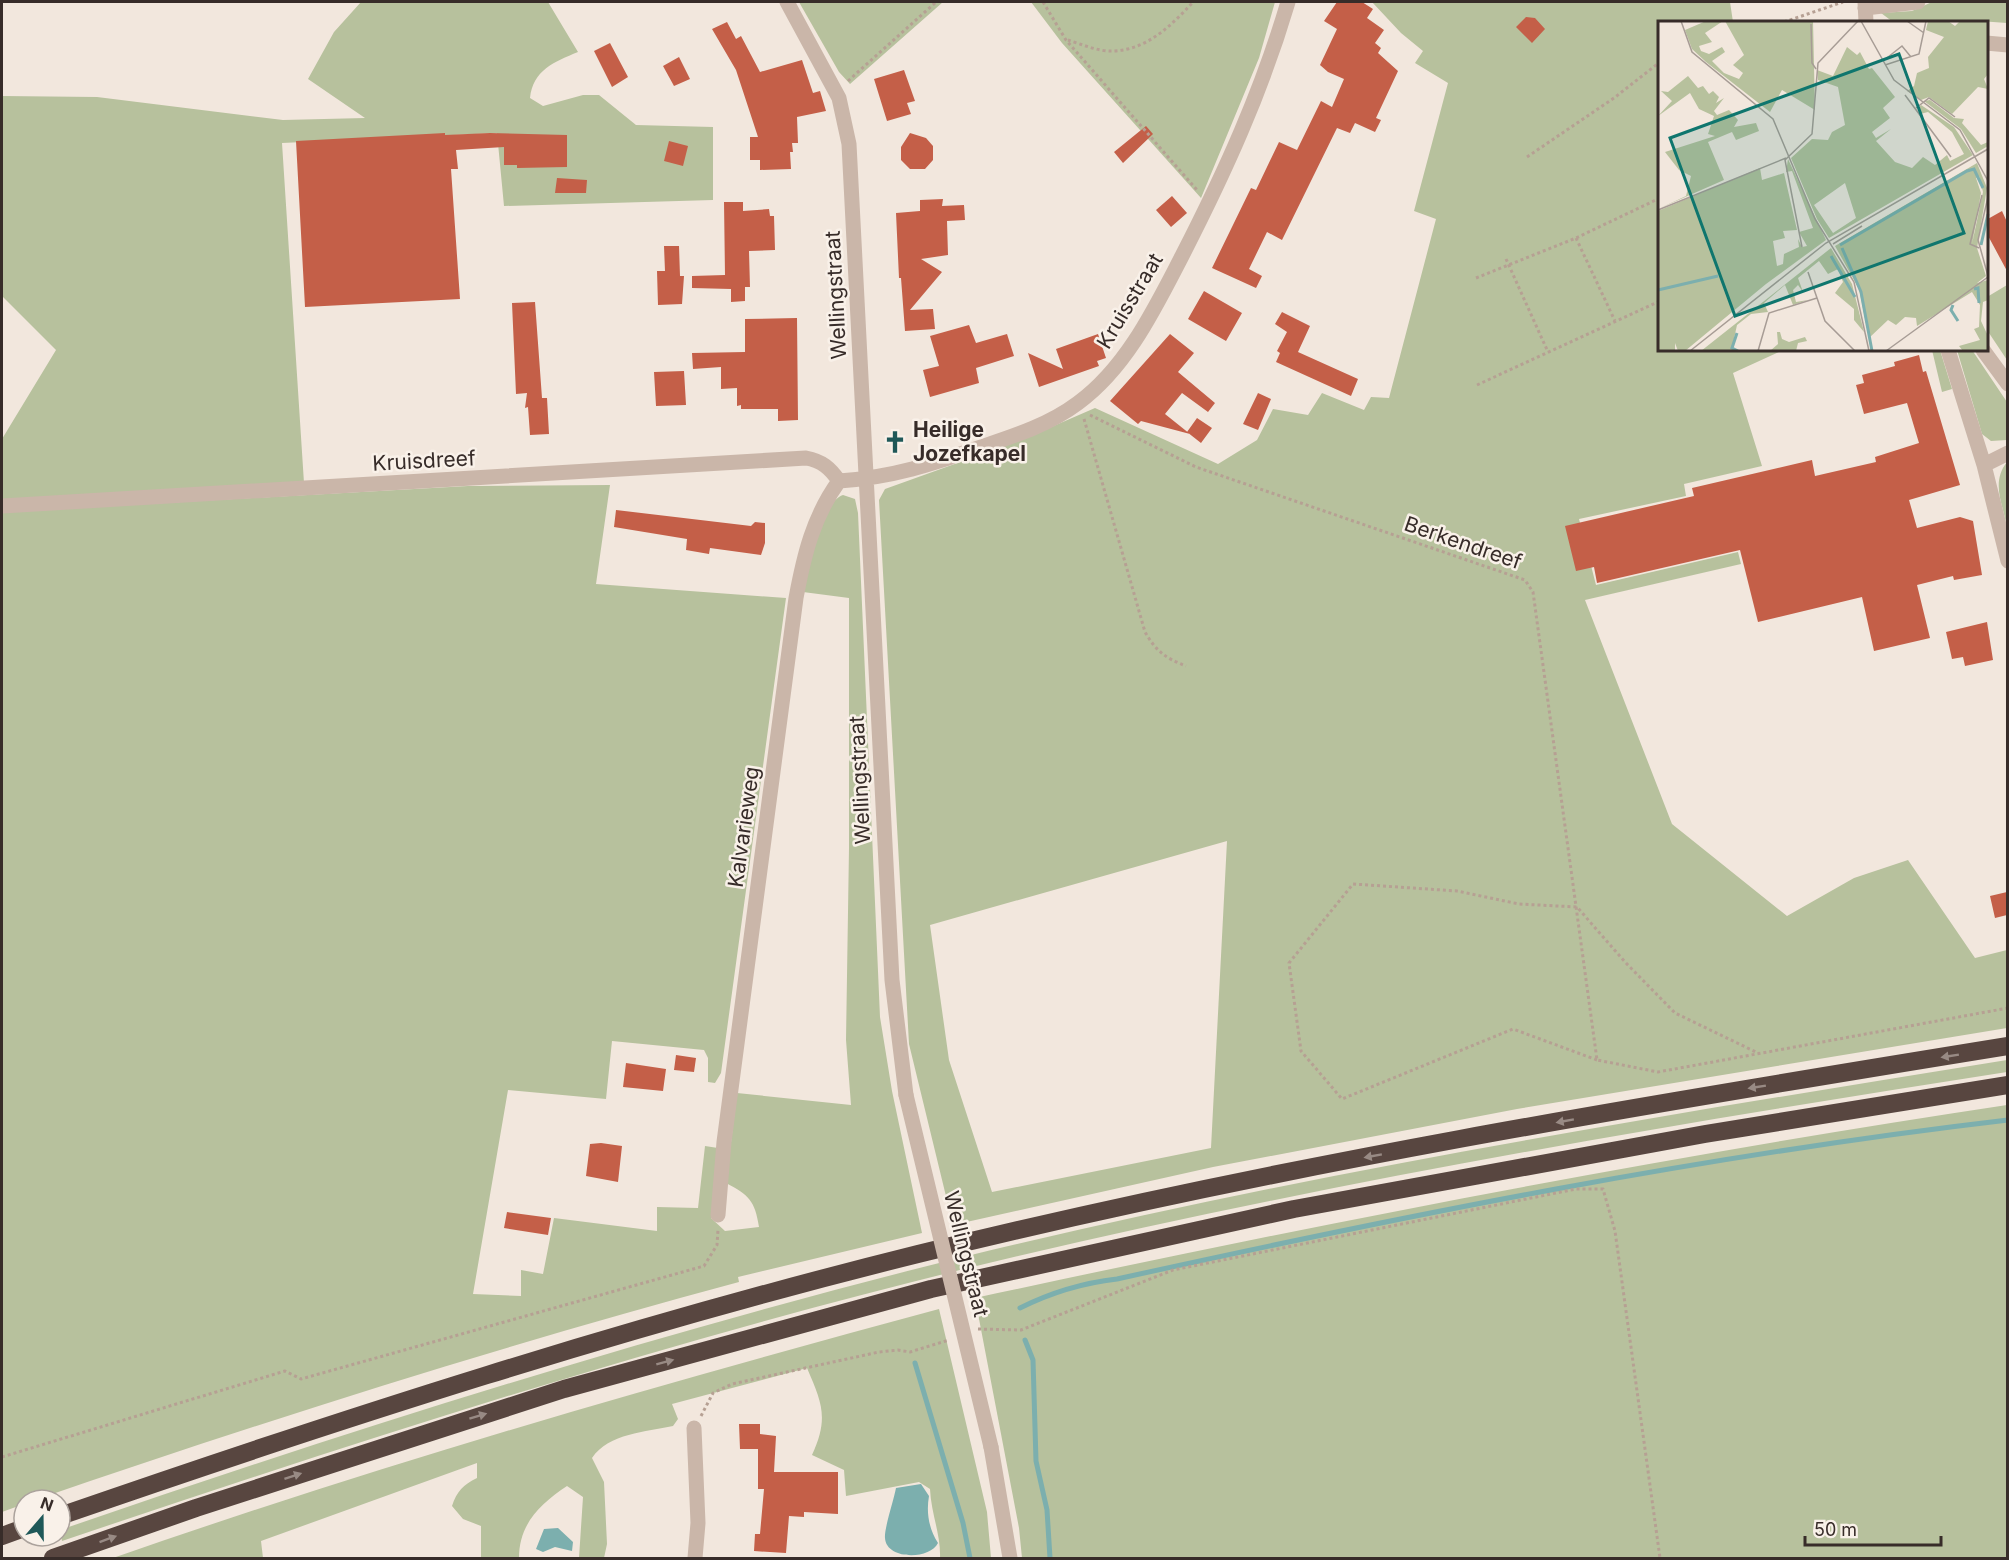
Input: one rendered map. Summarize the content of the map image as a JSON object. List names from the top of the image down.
{
  "streets": {
    "street": [
      "Wellingstraat",
      "Kruisstraat",
      "Kruisdreef",
      "Kalvarieweg"
    ],
    "path": ["Berkendreef"]
  },
  "crossings": [
    ["Wellingstraat", "Kruisstraat"],
    ["Kruisstraat", "Berkendreef"],
    ["Kruisdreef", "Kalvarieweg"]
  ],
  "places": {
    "church": ["Heilige Jozefkapel"]
  },
  "scale_bar": "50 m",
  "north": "top"
}
